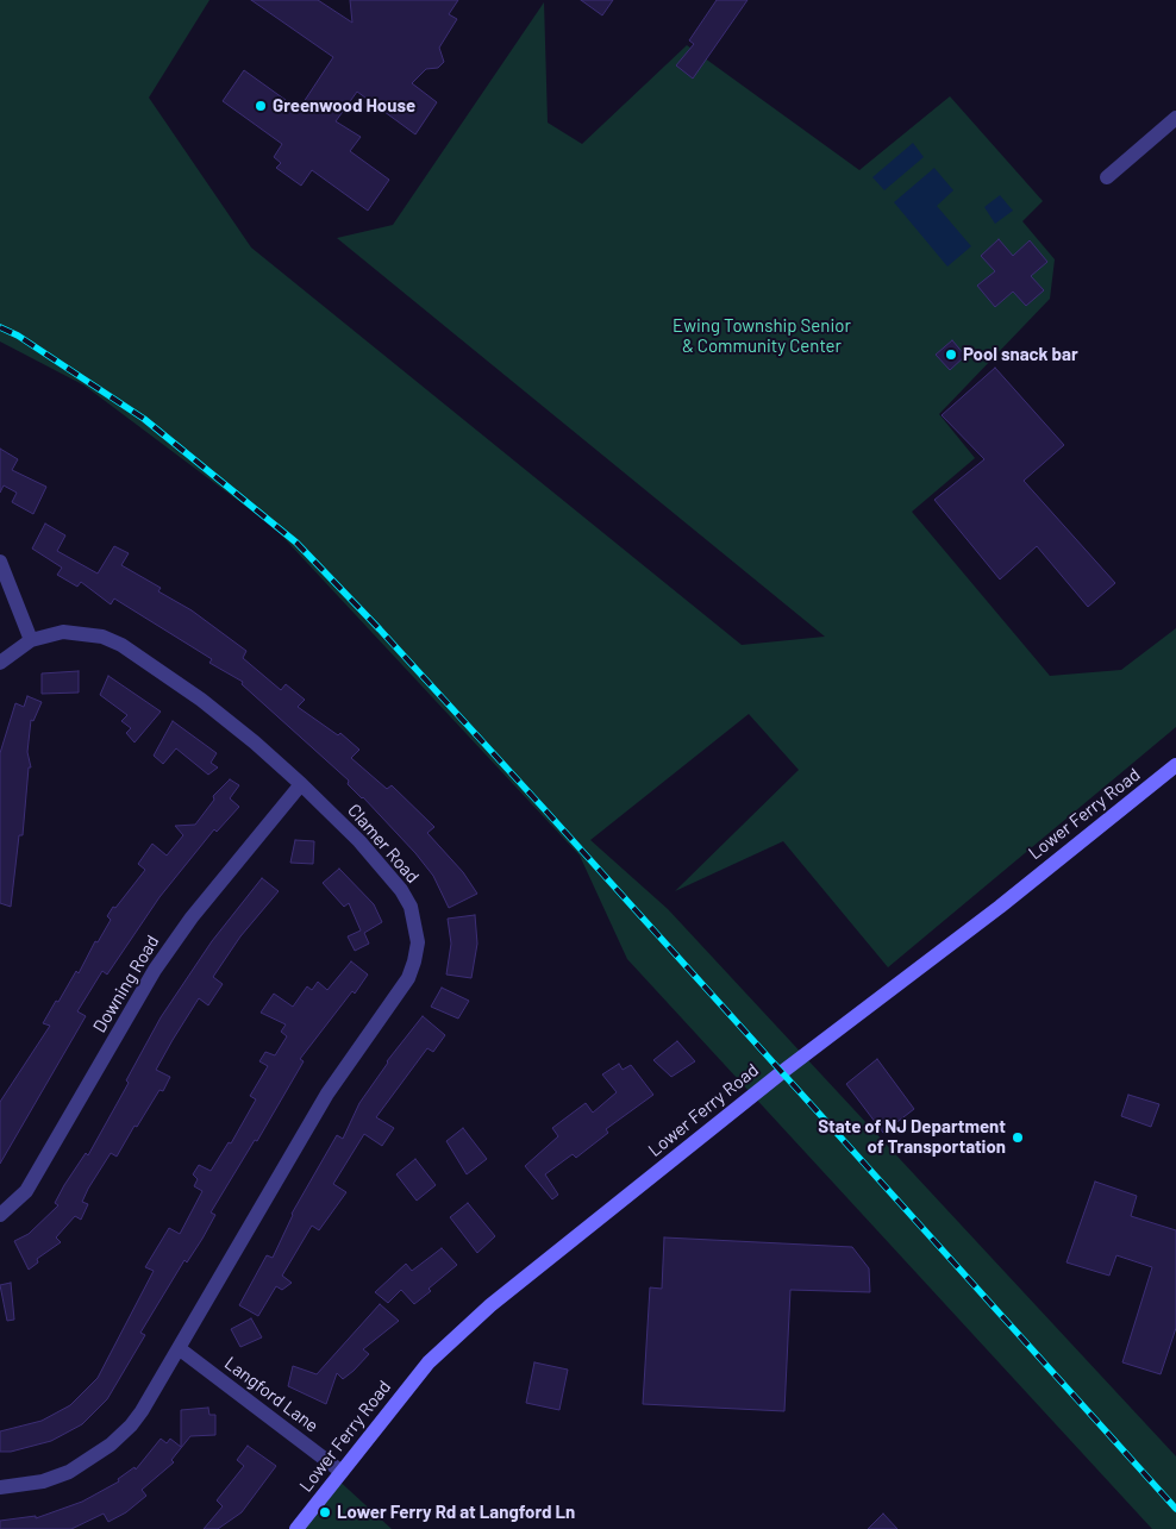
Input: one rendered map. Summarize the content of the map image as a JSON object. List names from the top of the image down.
{
  "streets": {
    "street": [
      "Lower Ferry Road",
      "Clamer Road",
      "Downing Road",
      "Langford Lane"
    ]
  },
  "crossings": [
    ["Lower Ferry Road", "Langford Lane"],
    ["Clamer Road", "Downing Road"],
    ["Clamer Road", "Langford Lane"]
  ],
  "parks": ["Ewing Township Senior & Community Center"],
  "places": [
    "Greenwood House",
    "Pool snack bar",
    "State of NJ Department of Transportation",
    "Lower Ferry Rd at Langford Ln"
  ]
}
